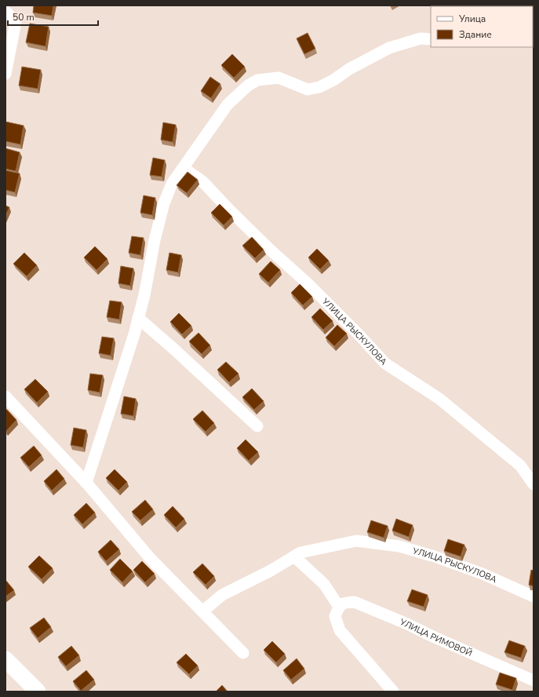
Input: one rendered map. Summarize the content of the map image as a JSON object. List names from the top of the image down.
{
  "streets": {
    "street": ["УЛИЦА РЫСКУЛОВА", "УЛИЦА РИМОВОЙ"]
  },
  "legend": ["Улица", "Здание"],
  "scale_bar": "50 m"
}
